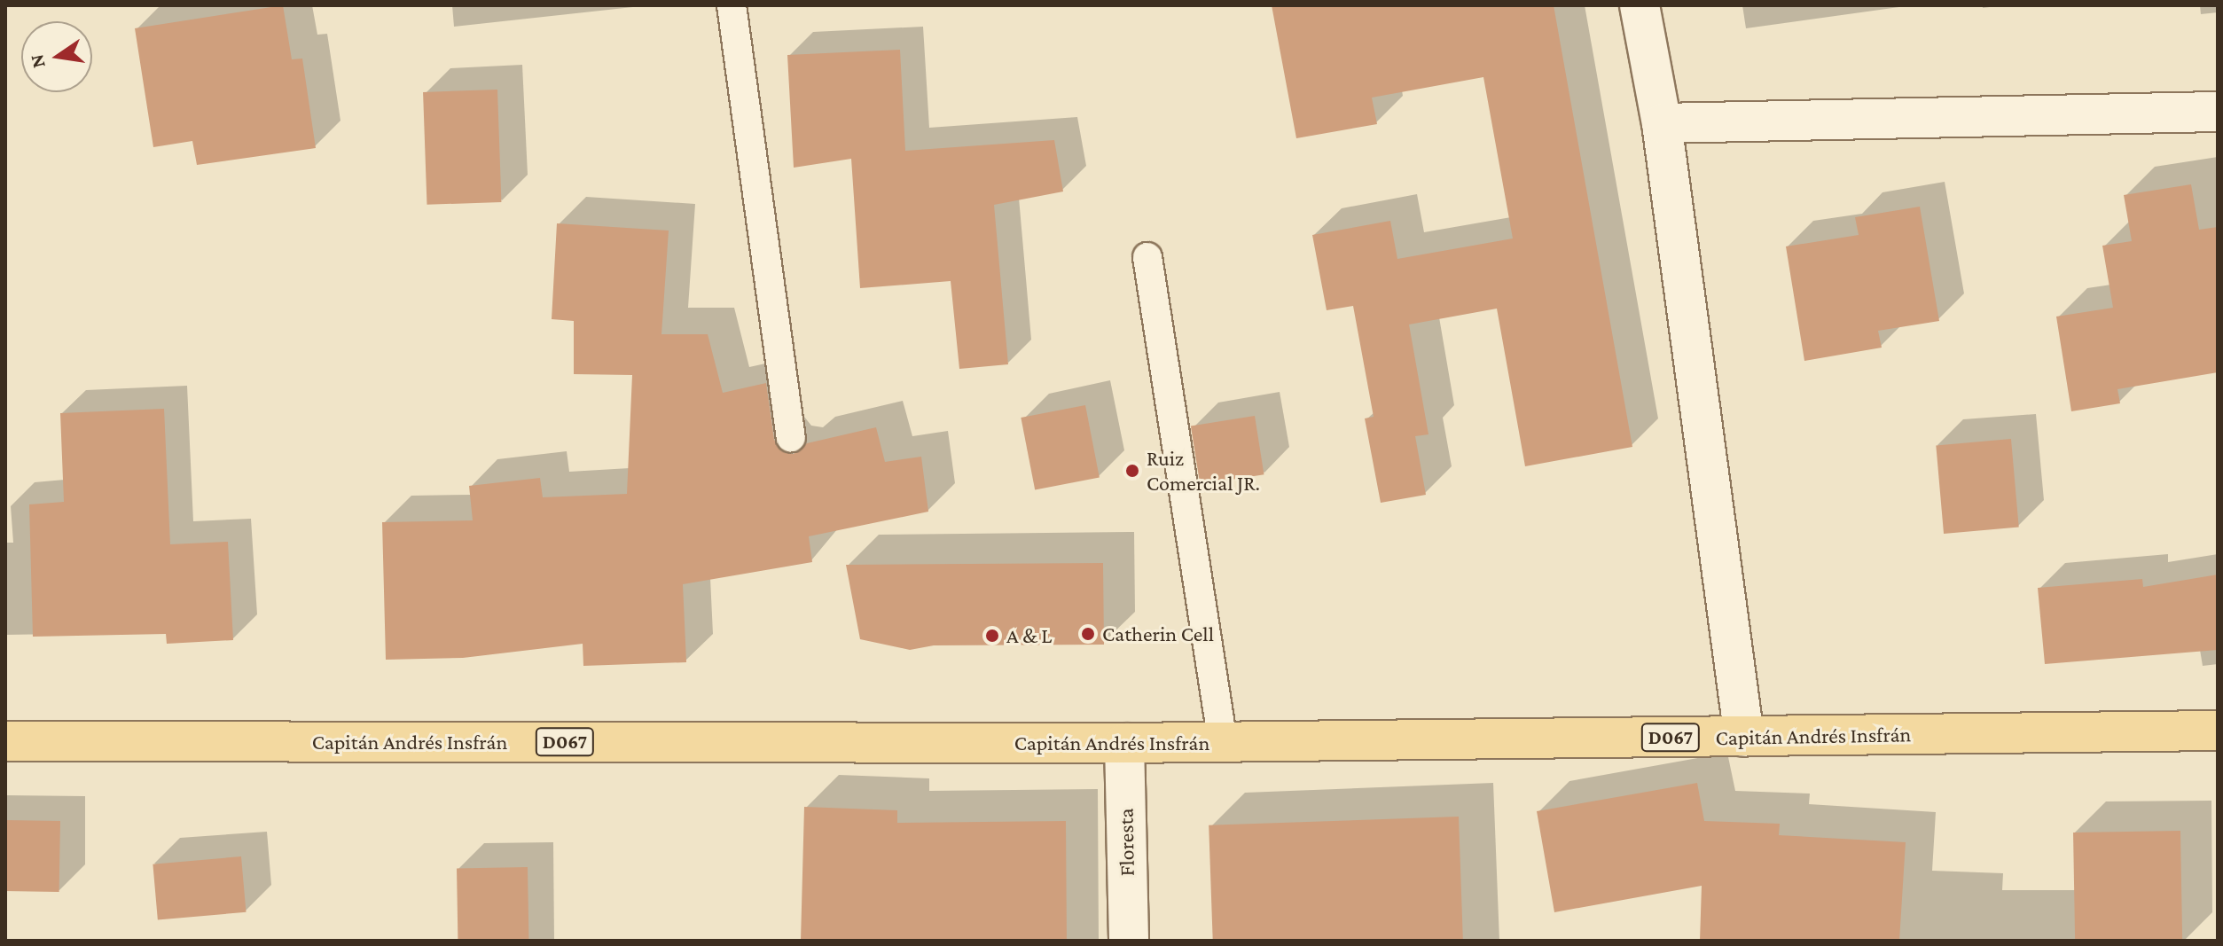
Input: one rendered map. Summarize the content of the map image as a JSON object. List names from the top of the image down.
{
  "streets": {
    "main road": ["Capitán Andrés Insfrán", "D067"],
    "street": ["Floresta"]
  },
  "crossings": [
    ["Capitán Andrés Insfrán", "Floresta"]
  ],
  "places": ["Ruiz Comercial JR.", "Catherin Cell", "A & L"],
  "north": "left"
}
